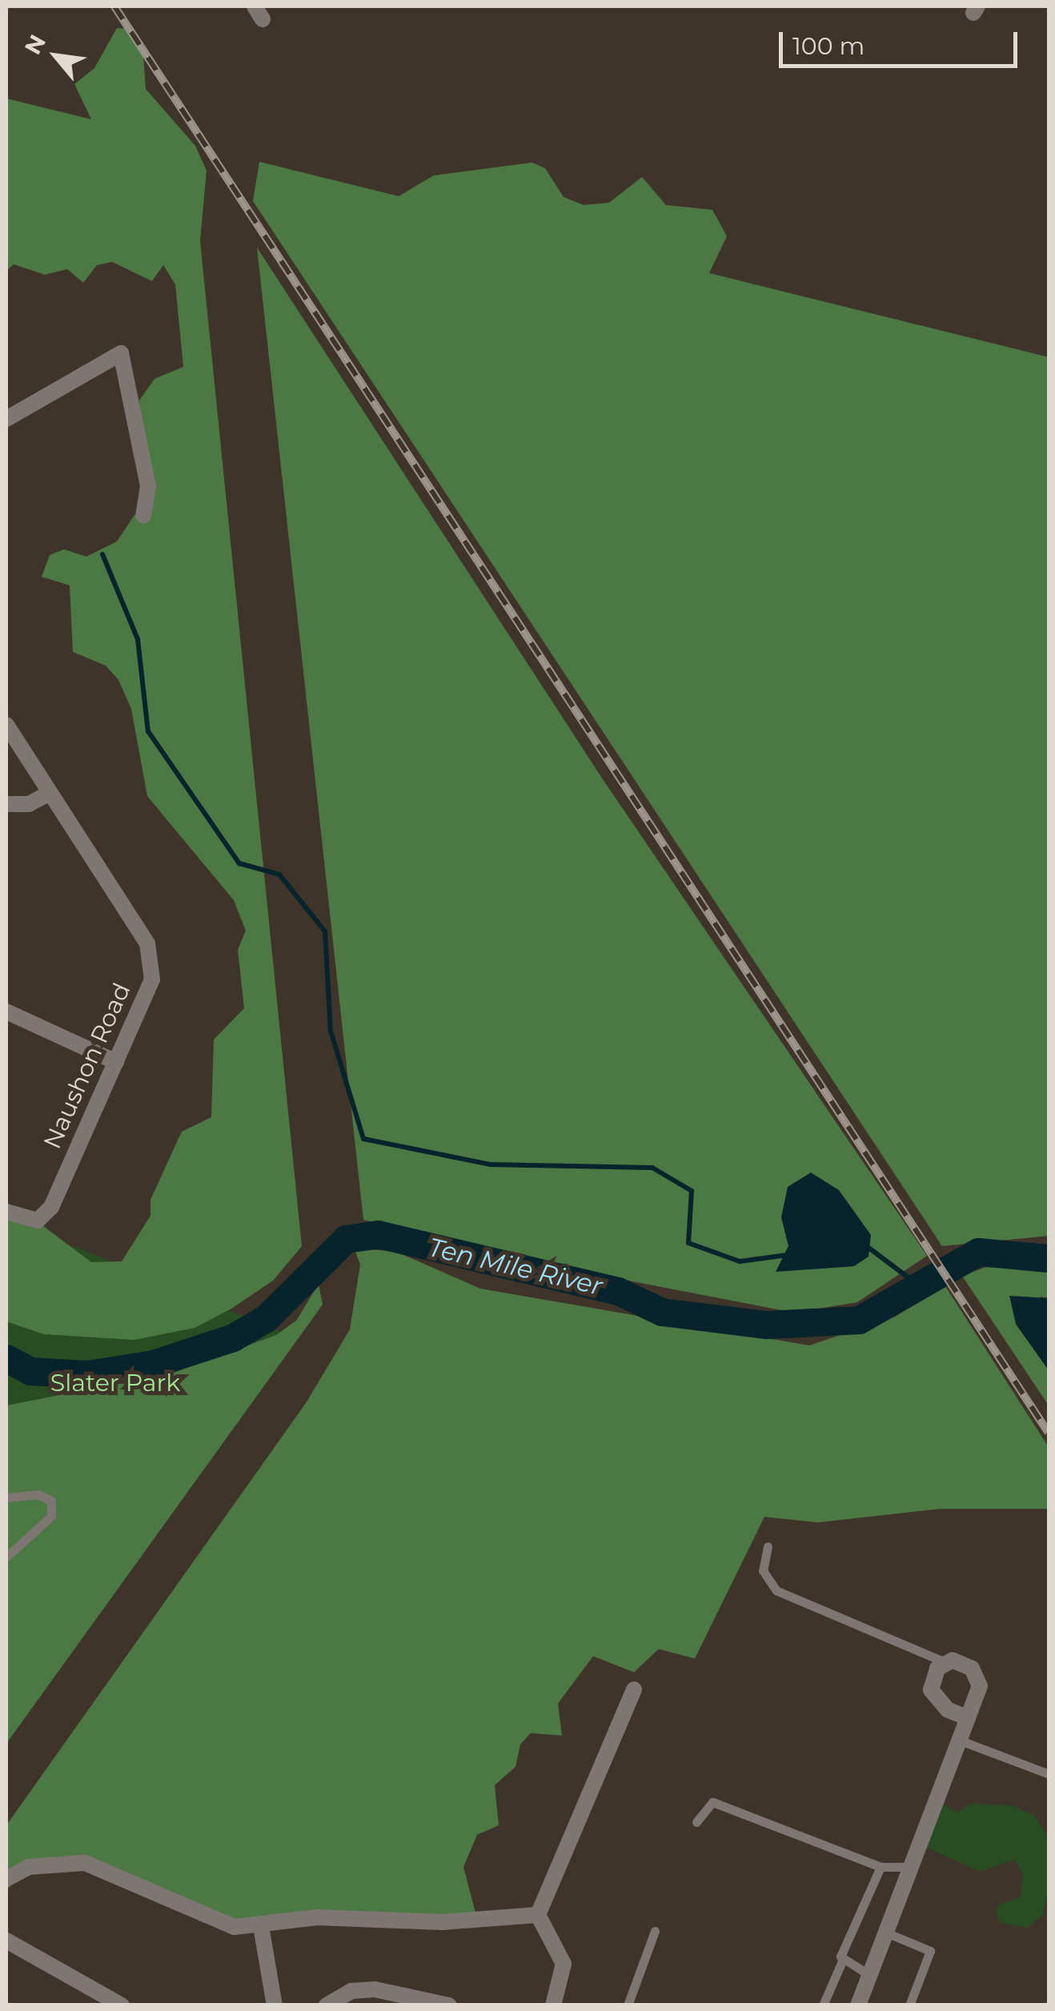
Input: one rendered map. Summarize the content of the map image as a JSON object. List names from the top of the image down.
{
  "streets": {
    "street": ["Naushon Road"]
  },
  "water": ["Ten Mile River"],
  "parks": ["Slater Park"],
  "scale_bar": "100 m",
  "north": "top left"
}
